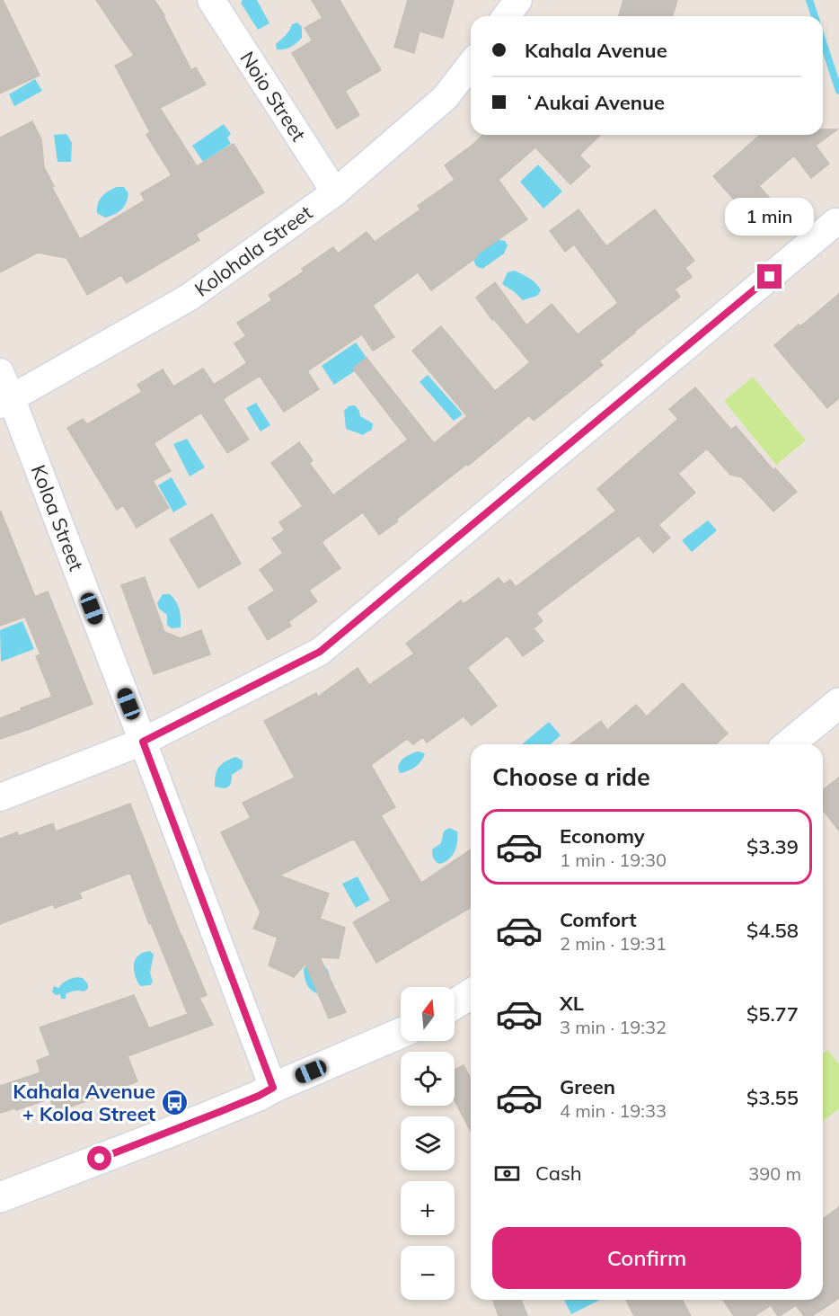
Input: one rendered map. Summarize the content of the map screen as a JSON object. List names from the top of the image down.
{
  "streets": {
    "street": ["Noio Street", "Kolohala Street", "Koloa Street"]
  },
  "crossings": [
    ["Noio Street", "Kolohala Street"],
    ["Kolohala Street", "Koloa Street"]
  ],
  "places": {
    "bus stop": ["Kahala Avenue + Koloa Street"]
  },
  "north": "top",
  "page": {
    "banner": ["Kahala Avenue", "ʻAukai Avenue"],
    "bubble": "1 min",
    "heading": "Choose a ride",
    "list": [
      {
        "name": "Economy",
        "note": "1 min · 19:30",
        "value": "$3.39"
      },
      {
        "name": "Comfort",
        "note": "2 min · 19:31",
        "value": "$4.58"
      },
      {
        "name": "XL",
        "note": "3 min · 19:32",
        "value": "$5.77"
      },
      {
        "name": "Green",
        "note": "4 min · 19:33",
        "value": "$3.55"
      }
    ],
    "map_buttons": ["+", "−"],
    "pay": ["Cash", "390 m"],
    "buttons": "Confirm"
  }
}
